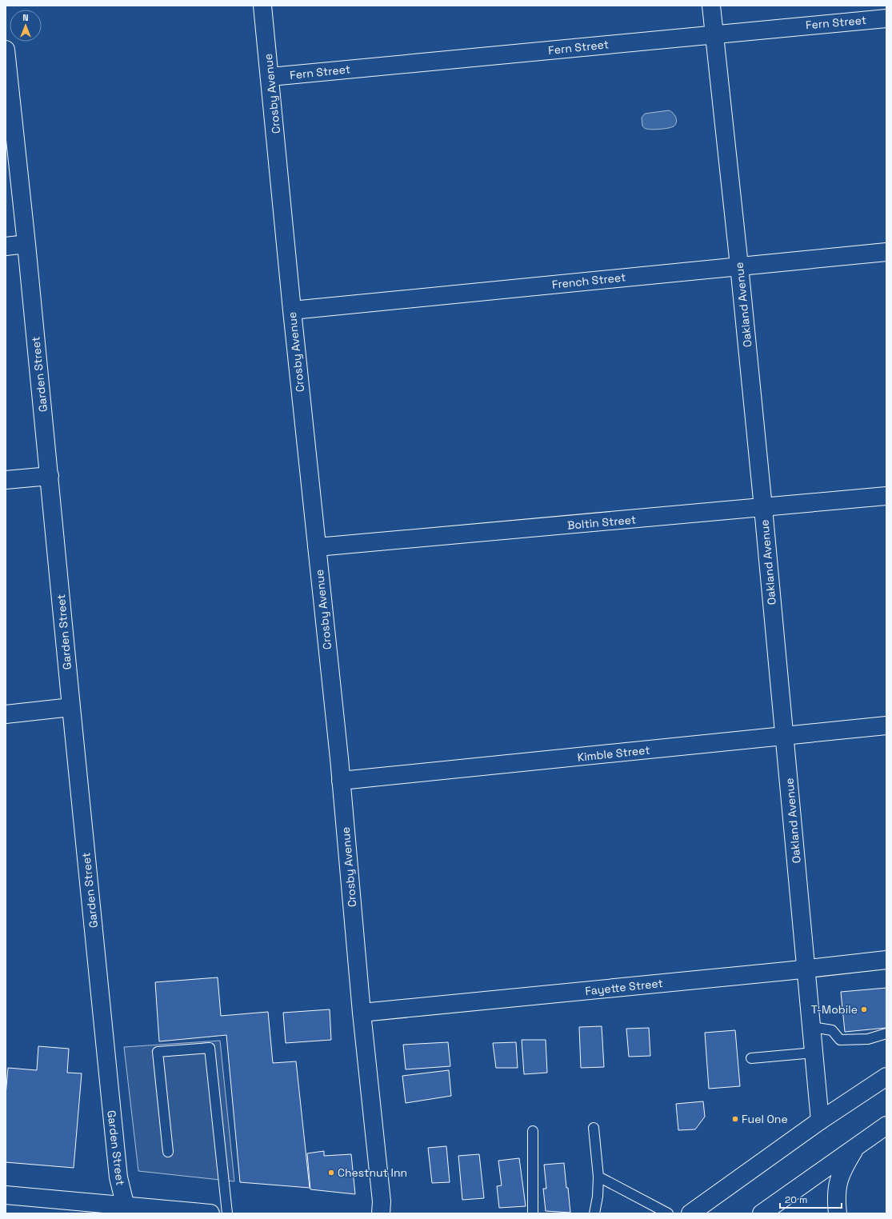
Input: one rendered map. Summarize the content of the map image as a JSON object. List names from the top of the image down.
{
  "streets": {
    "main road": [
      "Fern Street",
      "Crosby Avenue",
      "French Street",
      "Oakland Avenue",
      "Garden Street",
      "Boltin Street",
      "Kimble Street",
      "Fayette Street"
    ]
  },
  "crossings": [
    ["Fern Street", "Crosby Avenue"],
    ["Fern Street", "Oakland Avenue"],
    ["Crosby Avenue", "French Street"],
    ["Crosby Avenue", "Boltin Street"],
    ["Crosby Avenue", "Kimble Street"],
    ["Crosby Avenue", "Fayette Street"],
    ["French Street", "Oakland Avenue"],
    ["Oakland Avenue", "Boltin Street"],
    ["Oakland Avenue", "Kimble Street"],
    ["Oakland Avenue", "Fayette Street"]
  ],
  "places": ["T-Mobile", "Fuel One", "Chestnut Inn"],
  "scale_bar": "20 m",
  "north": "top"
}
